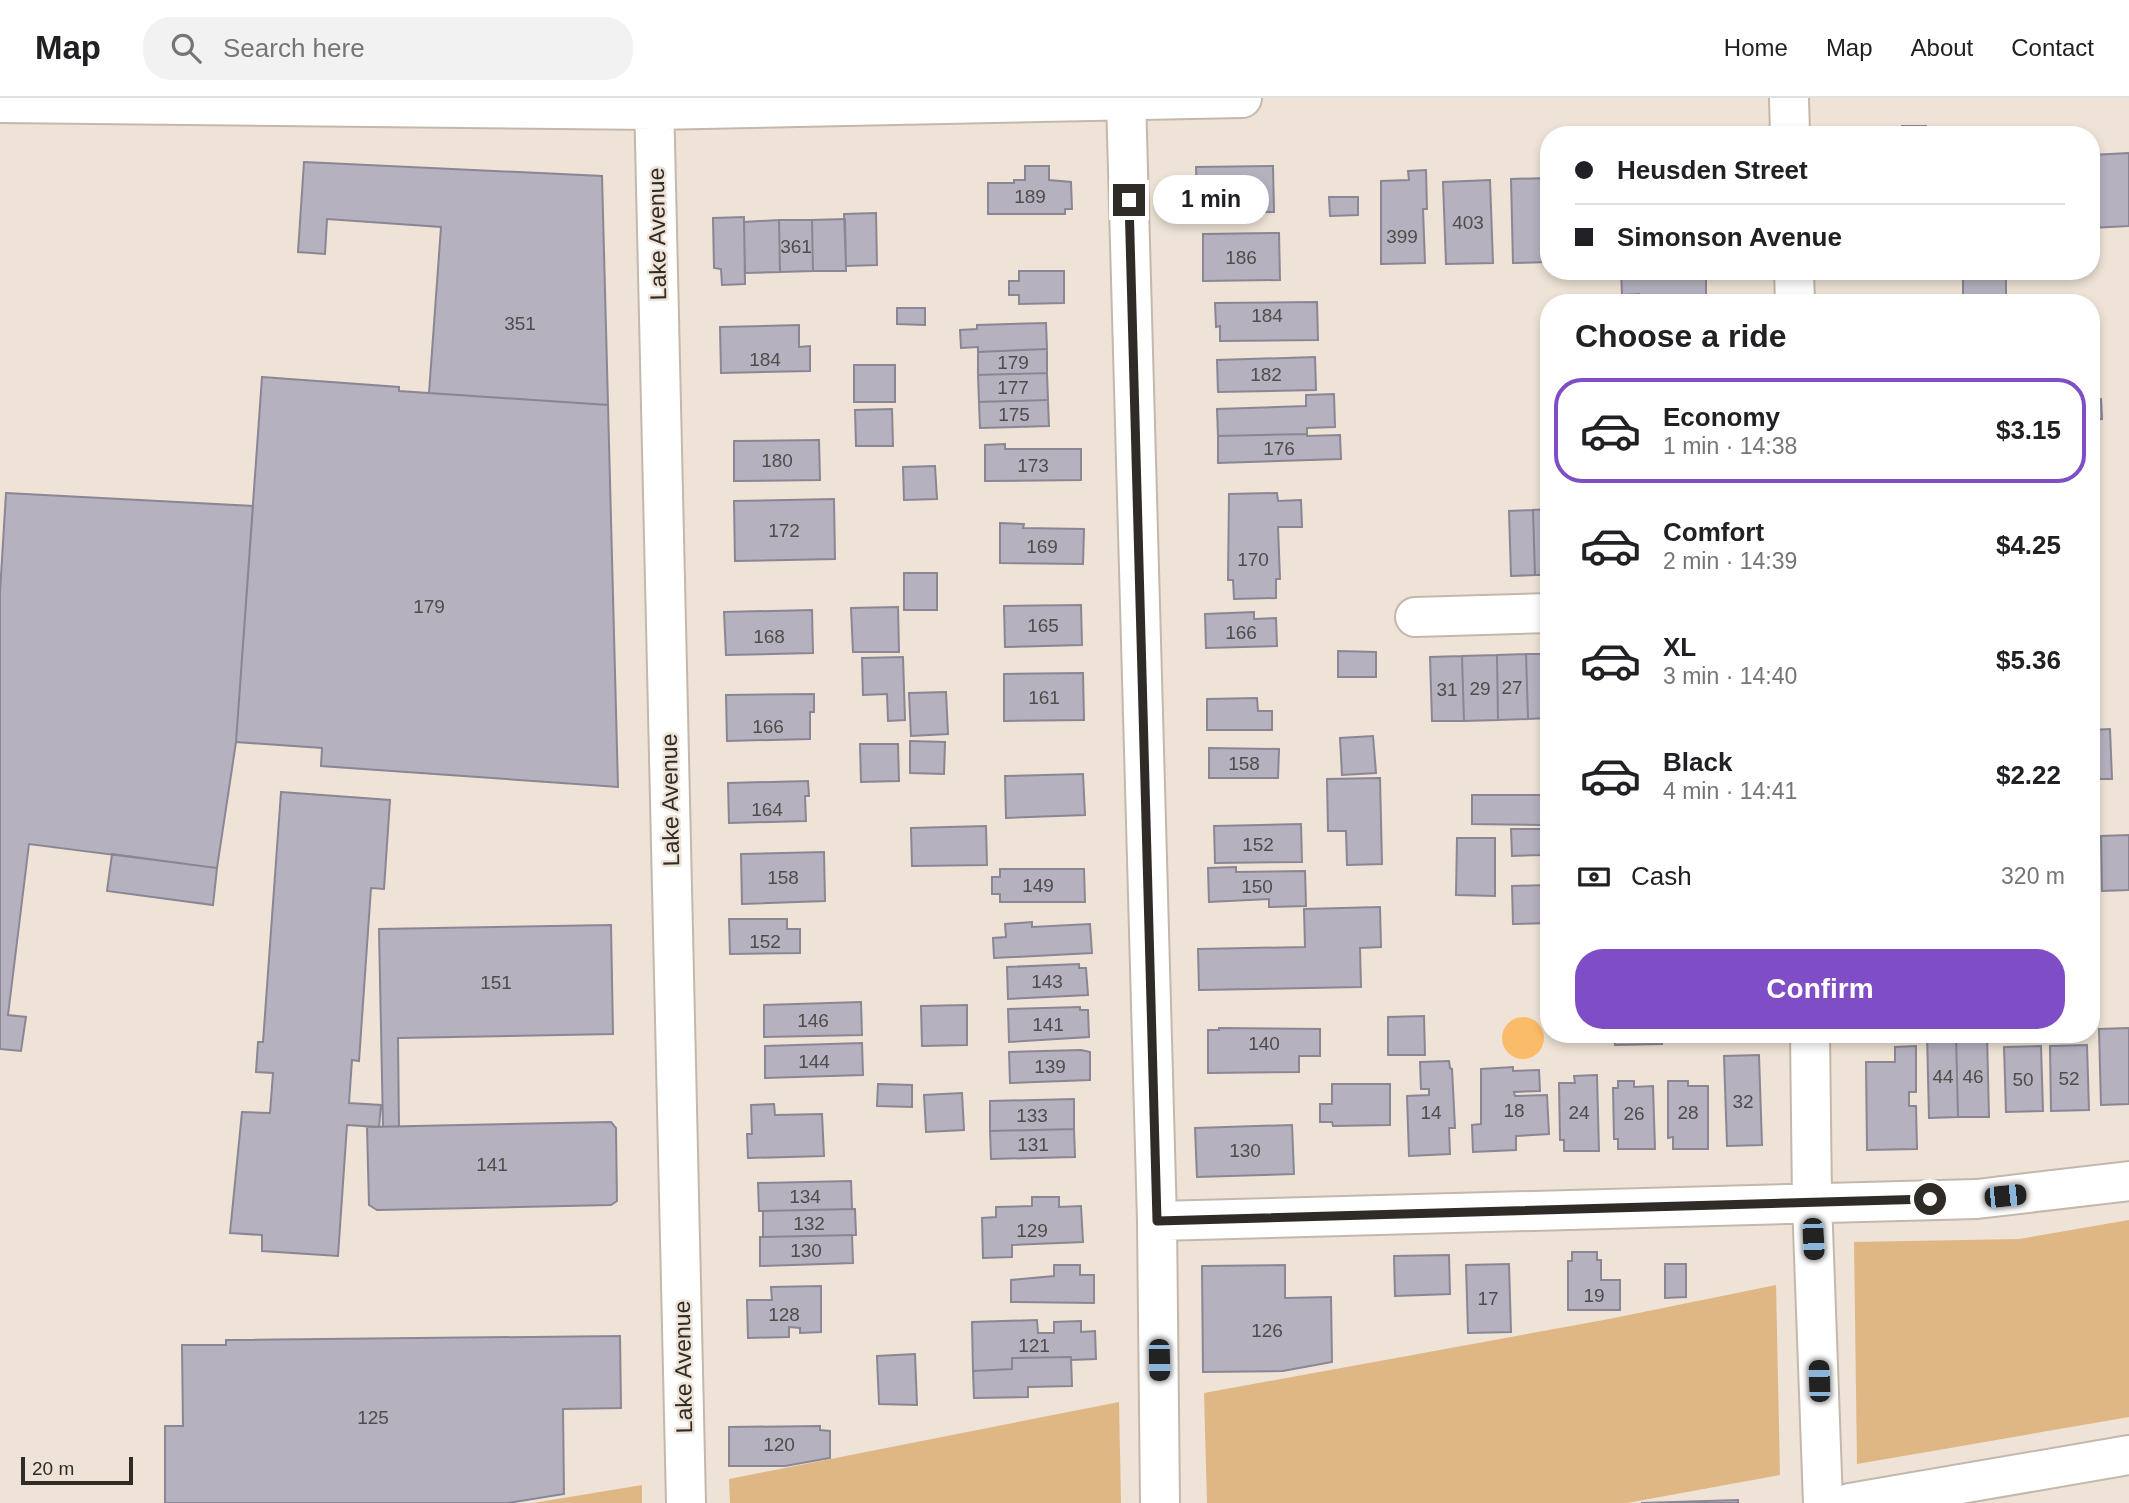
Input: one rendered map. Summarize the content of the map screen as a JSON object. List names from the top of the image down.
{
  "streets": {
    "street": ["Lake Avenue"]
  },
  "house_numbers": [
    "189",
    "403",
    "399",
    "361",
    "186",
    "184",
    "351",
    "184",
    "179",
    "182",
    "177",
    "175",
    "176",
    "180",
    "173",
    "172",
    "169",
    "170",
    "179",
    "165",
    "166",
    "168",
    "27",
    "29",
    "31",
    "161",
    "166",
    "158",
    "164",
    "152",
    "158",
    "149",
    "150",
    "152",
    "143",
    "151",
    "146",
    "141",
    "140",
    "144",
    "139",
    "44",
    "46",
    "52",
    "50",
    "32",
    "18",
    "14",
    "24",
    "28",
    "26",
    "133",
    "131",
    "130",
    "141",
    "134",
    "132",
    "129",
    "130",
    "19",
    "17",
    "128",
    "126",
    "121",
    "125",
    "120"
  ],
  "scale_bar": "20 m",
  "page": {
    "header": "Map",
    "search": "Search here",
    "nav": [
      "Home",
      "Map",
      "About",
      "Contact"
    ],
    "banner": ["Heusden Street", "Simonson Avenue"],
    "bubble": "1 min",
    "heading": "Choose a ride",
    "list": [
      {
        "name": "Economy",
        "note": "1 min · 14:38",
        "value": "$3.15"
      },
      {
        "name": "Comfort",
        "note": "2 min · 14:39",
        "value": "$4.25"
      },
      {
        "name": "XL",
        "note": "3 min · 14:40",
        "value": "$5.36"
      },
      {
        "name": "Black",
        "note": "4 min · 14:41",
        "value": "$2.22"
      }
    ],
    "pay": ["Cash", "320 m"],
    "buttons": "Confirm",
    "scale": "20 m"
  }
}
